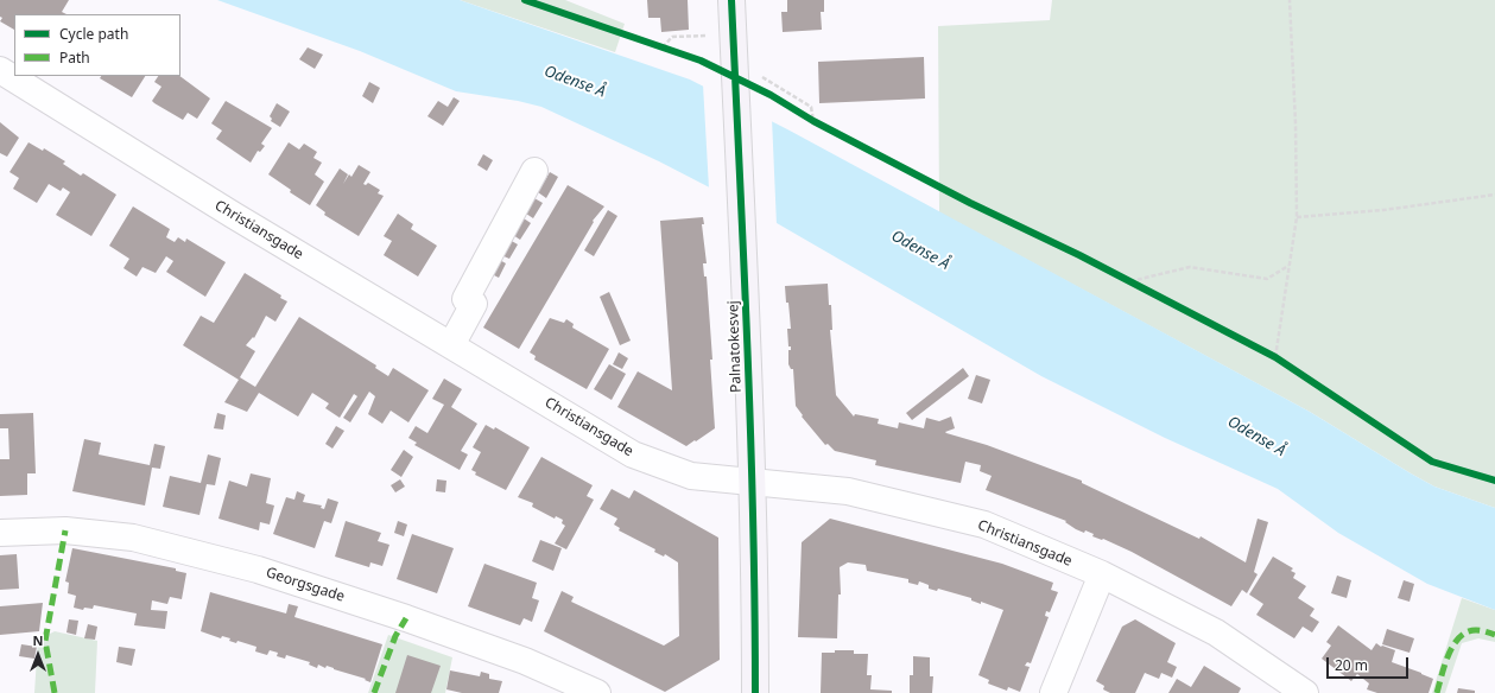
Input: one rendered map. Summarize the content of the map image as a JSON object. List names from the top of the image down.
{
  "streets": {
    "main road": ["Palnatokesvej"],
    "street": ["Christiansgade", "Georgsgade"]
  },
  "crossings": [
    ["Christiansgade", "Palnatokesvej"]
  ],
  "water": ["Odense Å"],
  "legend": ["Cycle path", "Path"],
  "scale_bar": "20 m",
  "north": "top"
}
